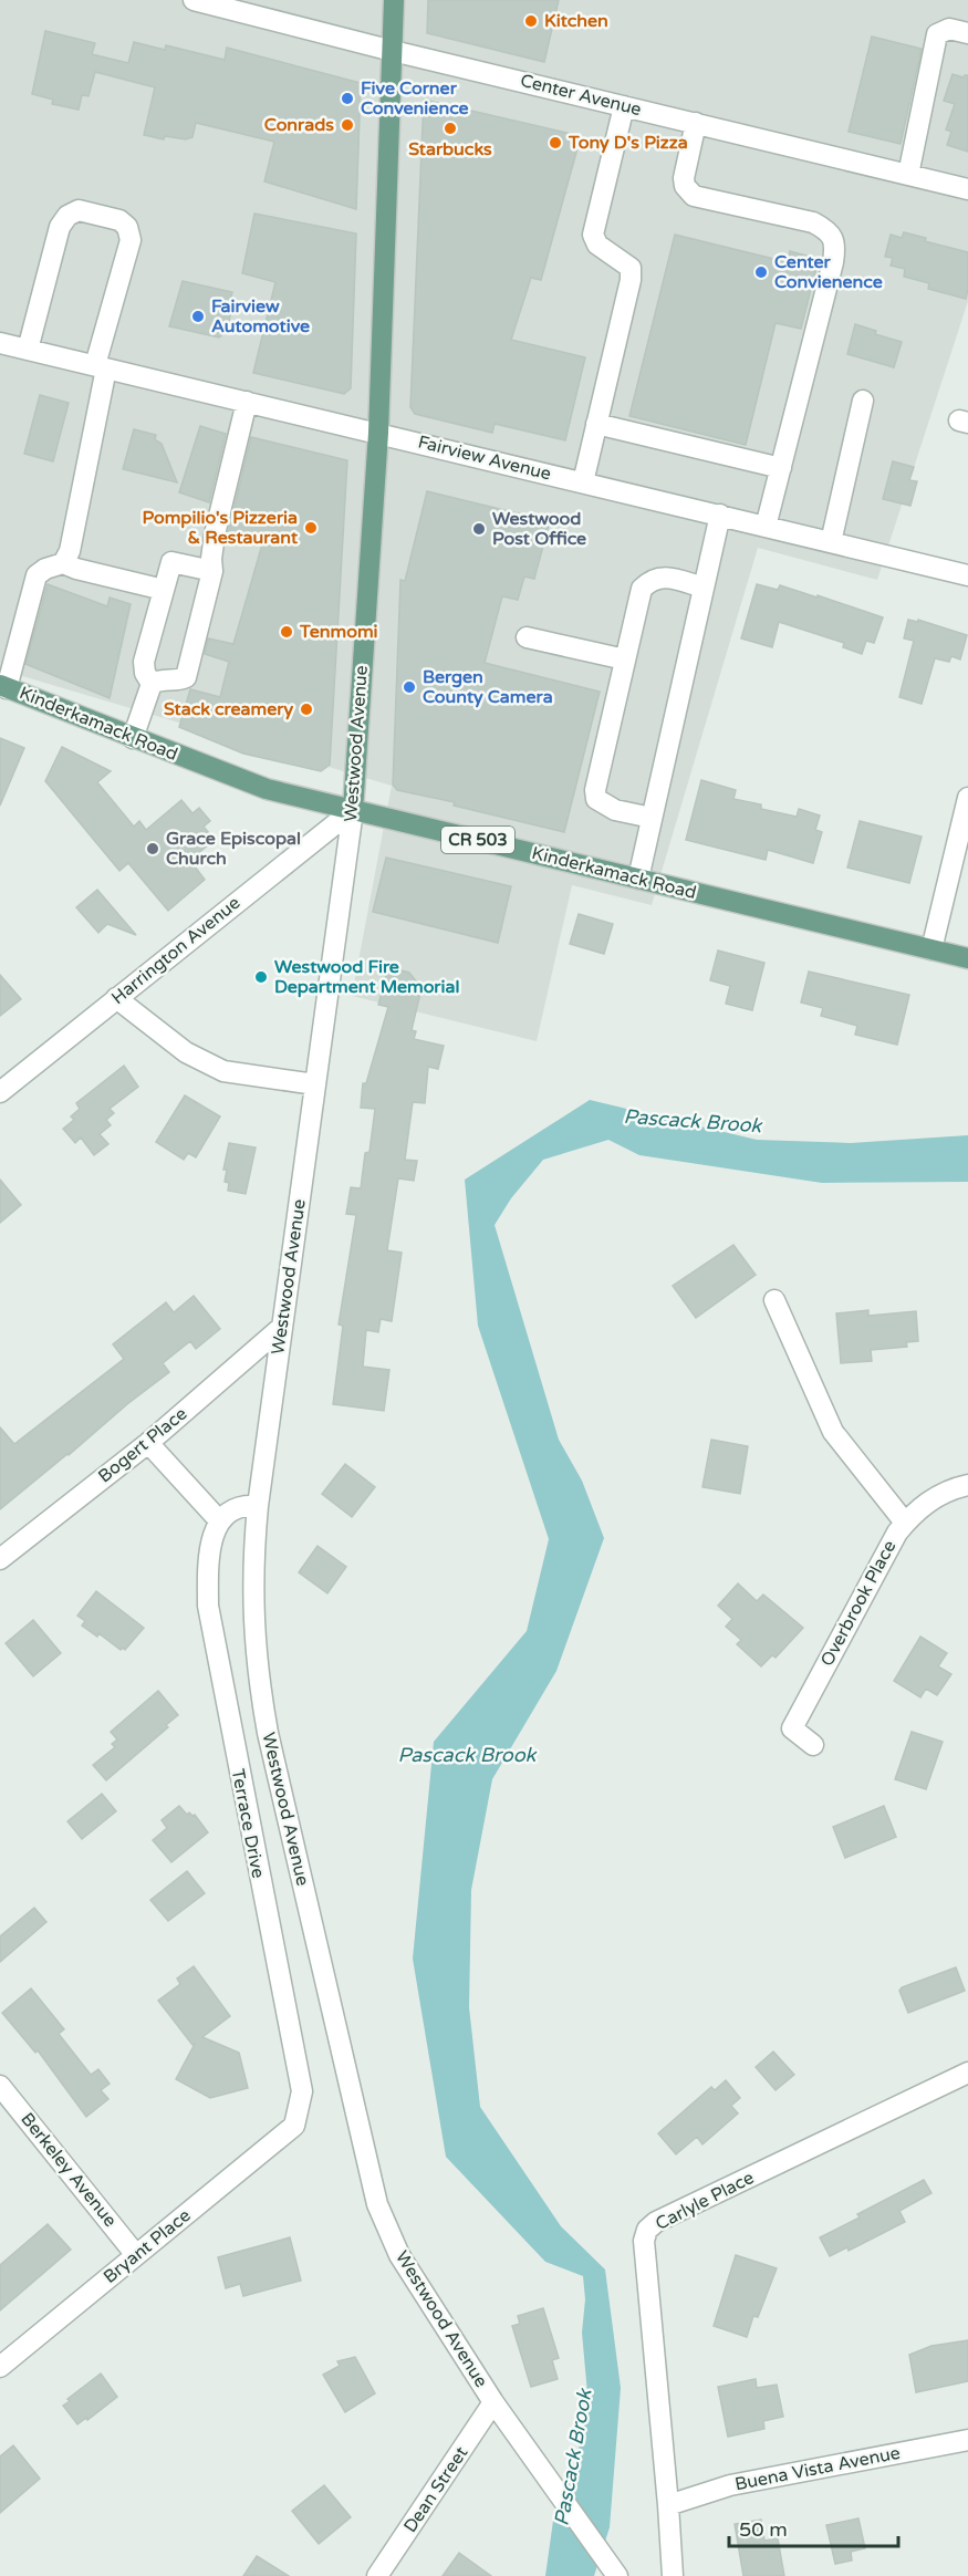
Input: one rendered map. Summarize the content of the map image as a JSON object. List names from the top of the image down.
{
  "streets": {
    "main road": ["Kinderkamack Road", "Westwood Avenue", "CR 503"],
    "street": [
      "Center Avenue",
      "Fairview Avenue",
      "Harrington Avenue",
      "Bogert Place",
      "Overbrook Place",
      "Terrace Drive",
      "Berkeley Avenue",
      "Carlyle Place",
      "Bryant Place",
      "Buena Vista Avenue",
      "Dean Street"
    ]
  },
  "crossings": [
    ["Center Avenue", "Westwood Avenue"],
    ["Fairview Avenue", "Westwood Avenue"],
    ["Kinderkamack Road", "Westwood Avenue"],
    ["Kinderkamack Road", "Harrington Avenue"],
    ["Westwood Avenue", "Harrington Avenue"],
    ["Westwood Avenue", "Bogert Place"],
    ["Westwood Avenue", "Dean Street"],
    ["Terrace Drive", "Bryant Place"],
    ["Berkeley Avenue", "Bryant Place"],
    ["Carlyle Place", "Buena Vista Avenue"]
  ],
  "water": ["Pascack Brook"],
  "places": [
    "Kitchen",
    "Five Corner Convenience",
    "Conrads",
    "Starbucks",
    "Tony D's Pizza",
    "Center Convienence",
    "Fairview Automotive",
    "Pompilio's Pizzeria & Restaurant",
    "Westwood Post Office",
    "Tenmomi",
    "Bergen County Camera",
    "Stack creamery",
    "Grace Episcopal Church",
    "Westwood Fire Department Memorial"
  ],
  "scale_bar": "50 m"
}
